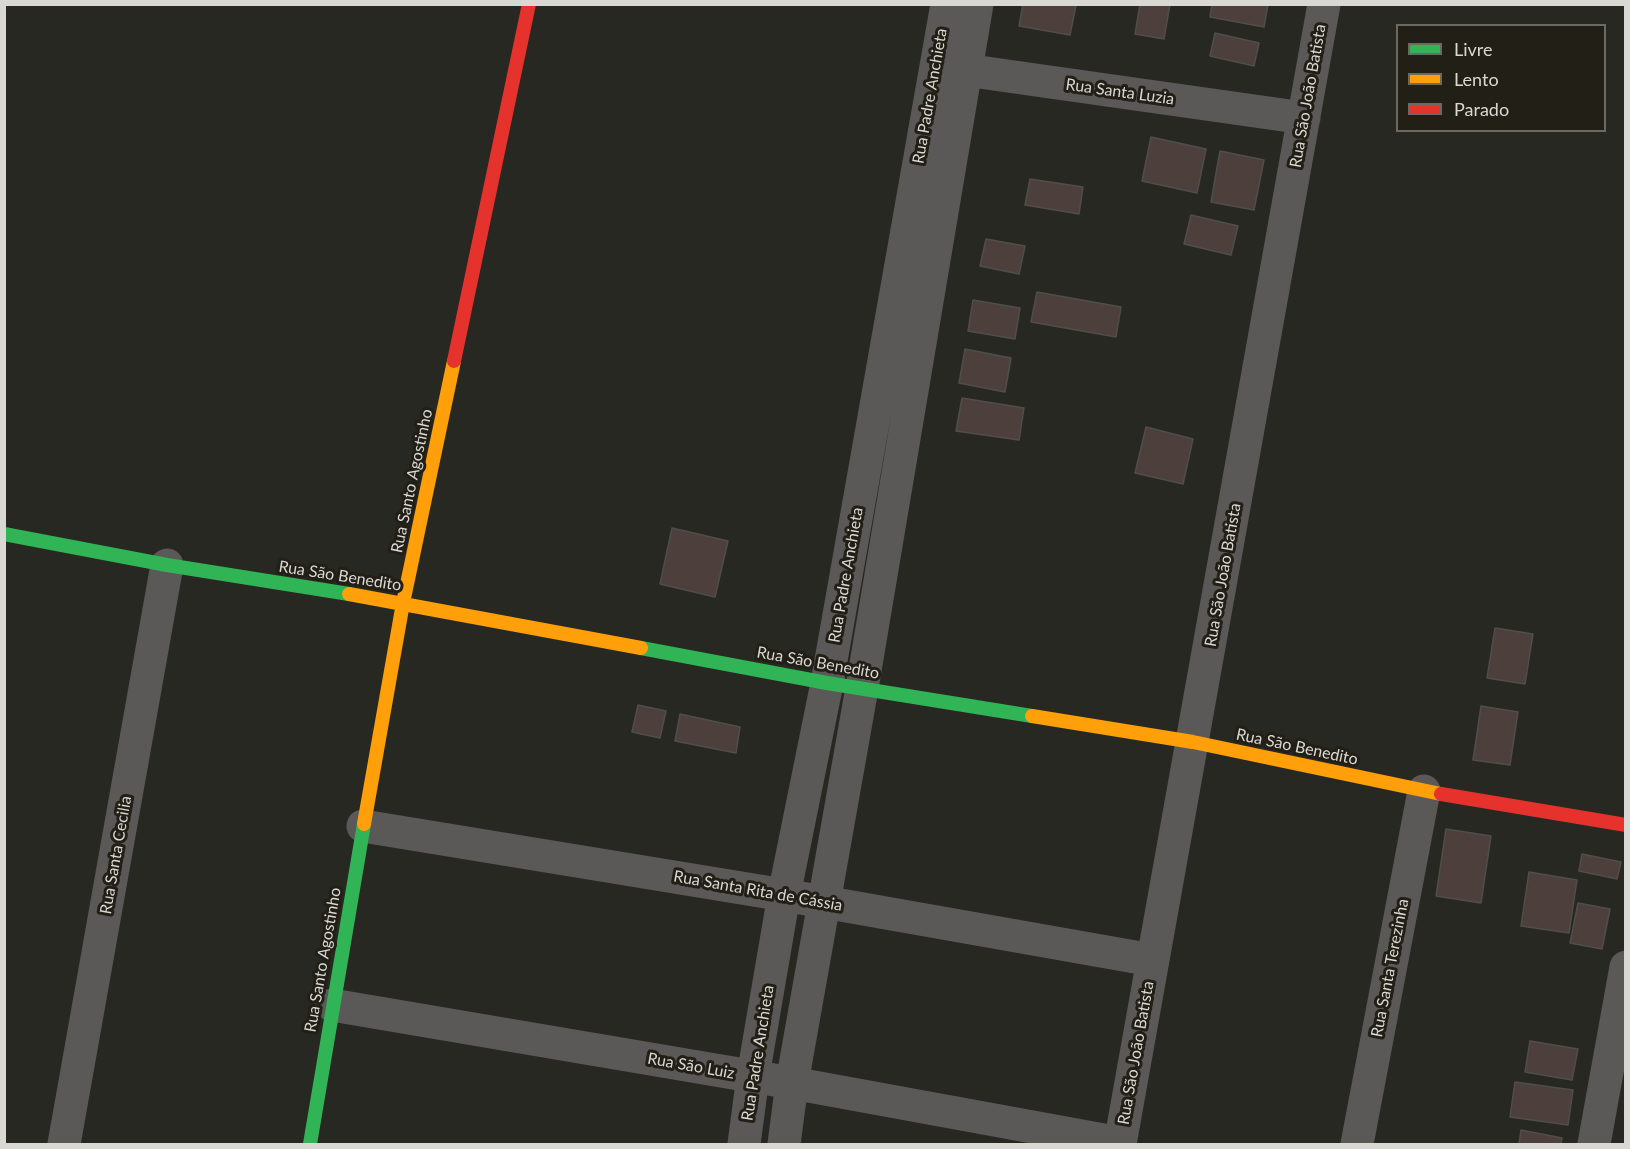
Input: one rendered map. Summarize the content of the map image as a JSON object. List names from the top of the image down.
{
  "streets": {
    "street": [
      "Rua Santa Luzia",
      "Rua Padre Anchieta",
      "Rua São João Batista",
      "Rua Santo Agostinho",
      "Rua São Benedito",
      "Rua Santa Cecilia",
      "Rua Santa Rita de Cássia",
      "Rua Santa Terezinha",
      "Rua São Luiz"
    ]
  },
  "crossings": [
    ["Rua Santa Luzia", "Rua Padre Anchieta"],
    ["Rua Santa Luzia", "Rua São João Batista"],
    ["Rua Padre Anchieta", "Rua São Benedito"],
    ["Rua Padre Anchieta", "Rua Santa Rita de Cássia"],
    ["Rua Padre Anchieta", "Rua São Luiz"],
    ["Rua São João Batista", "Rua São Benedito"],
    ["Rua São João Batista", "Rua Santa Rita de Cássia"],
    ["Rua São João Batista", "Rua São Luiz"],
    ["Rua Santo Agostinho", "Rua São Benedito"],
    ["Rua Santo Agostinho", "Rua Santa Rita de Cássia"],
    ["Rua Santo Agostinho", "Rua São Luiz"],
    ["Rua São Benedito", "Rua Santa Cecilia"],
    ["Rua São Benedito", "Rua Santa Terezinha"]
  ],
  "legend": ["Livre", "Lento", "Parado"]
}
